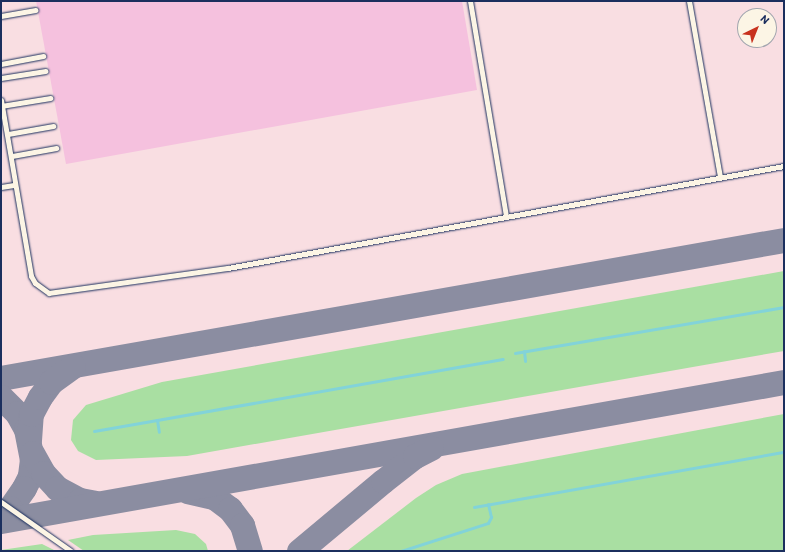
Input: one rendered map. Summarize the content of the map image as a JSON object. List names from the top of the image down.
{
  "north": "top right"
}
